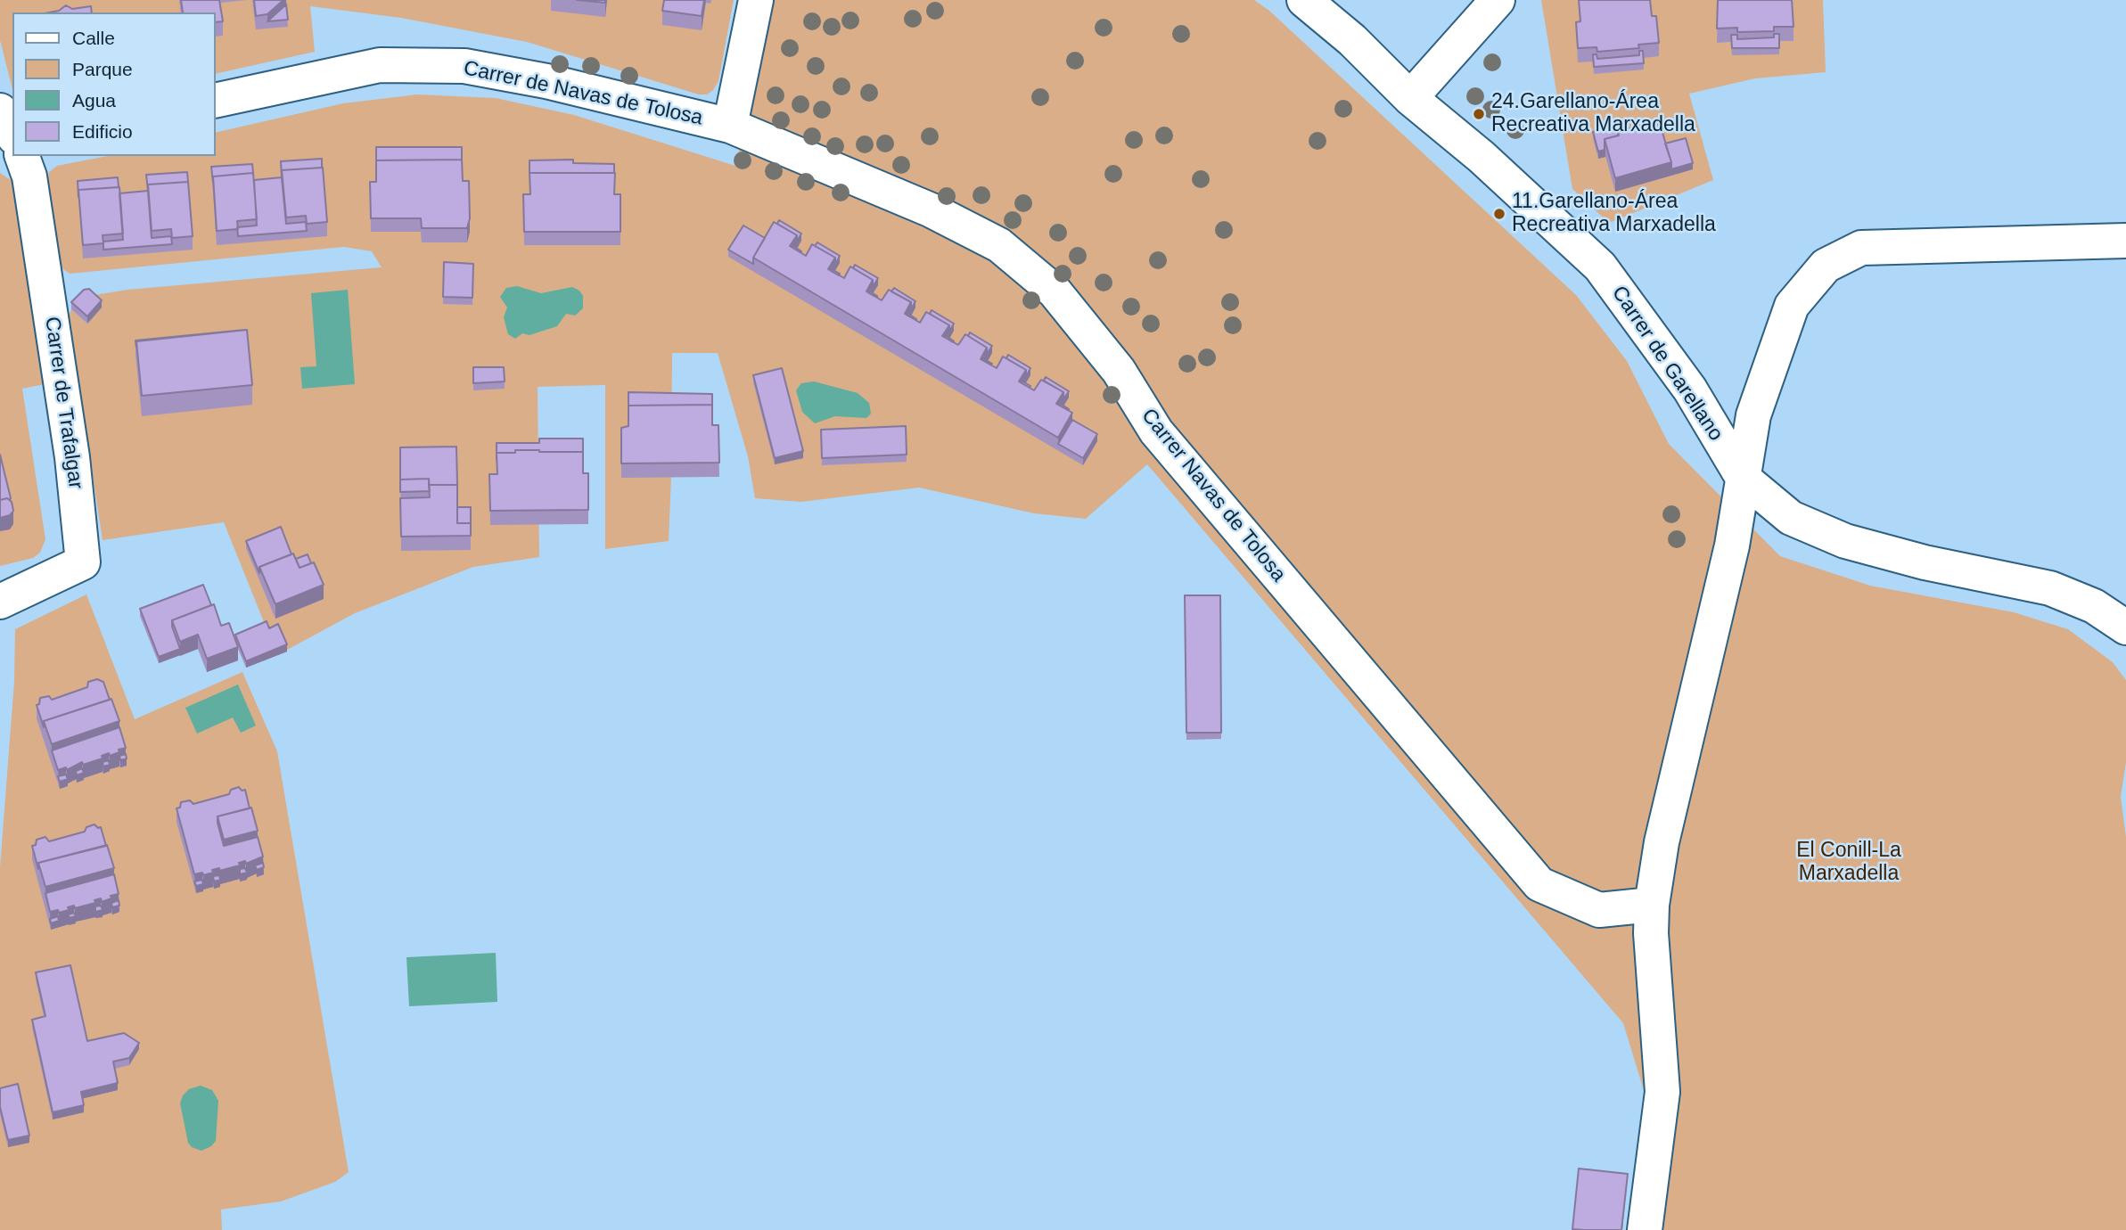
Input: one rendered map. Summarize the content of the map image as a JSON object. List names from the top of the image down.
{
  "streets": {
    "street": [
      "Carrer de Navas de Tolosa",
      "Carrer de Garellano",
      "Carrer de Trafalgar",
      "Carrer Navas de Tolosa"
    ]
  },
  "crossings": [
    ["Carrer de Navas de Tolosa", "Carrer Navas de Tolosa"]
  ],
  "parks": ["El Conill-La Marxadella"],
  "places": ["24.Garellano-Área Recreativa Marxadella", "11.Garellano-Área Recreativa Marxadella"],
  "legend": [
    "Calle",
    "Parque",
    "Agua",
    "Edificio"
  ]
}
